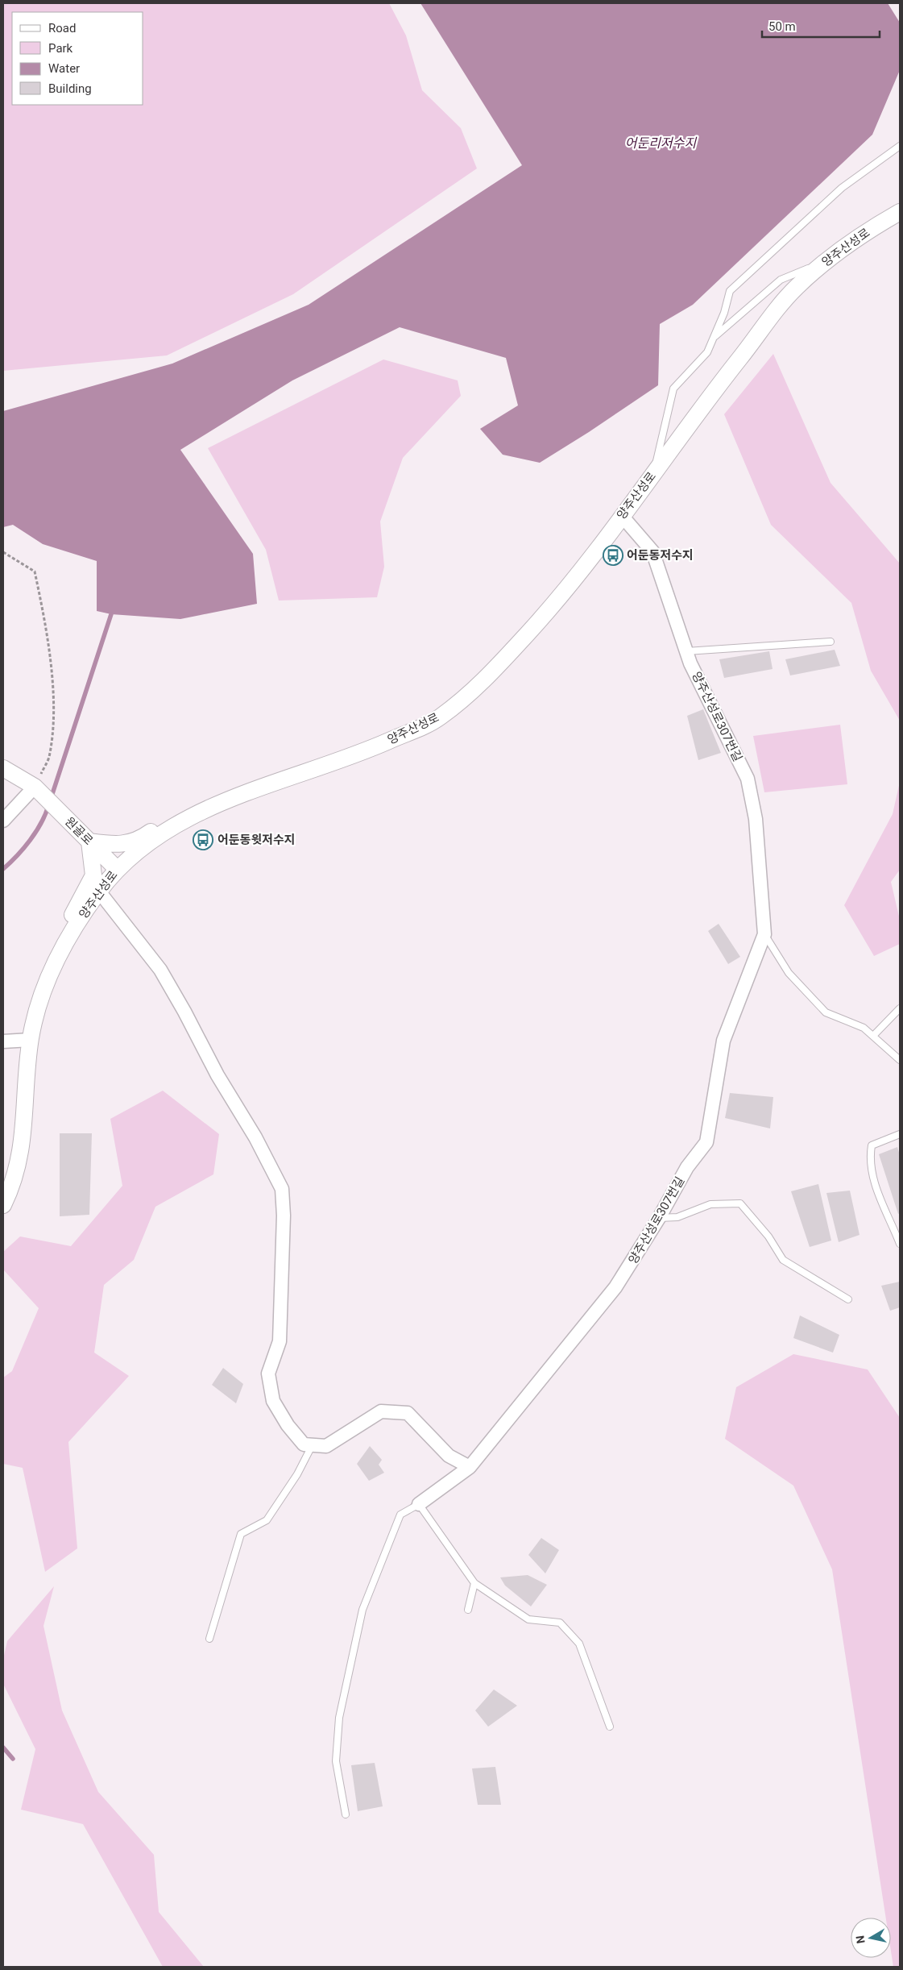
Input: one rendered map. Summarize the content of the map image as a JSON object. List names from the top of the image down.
{
  "streets": {
    "street": ["양주산성로", "양주산성로307번길", "원골로"]
  },
  "crossings": [
    ["양주산성로", "양주산성로307번길"],
    ["양주산성로", "원골로"]
  ],
  "water": ["어둔리저수지"],
  "places": {
    "bus stop": ["어둔동저수지", "어둔동윗저수지"]
  },
  "legend": [
    "Road",
    "Park",
    "Water",
    "Building"
  ],
  "scale_bar": "50 m",
  "north": "left"
}
